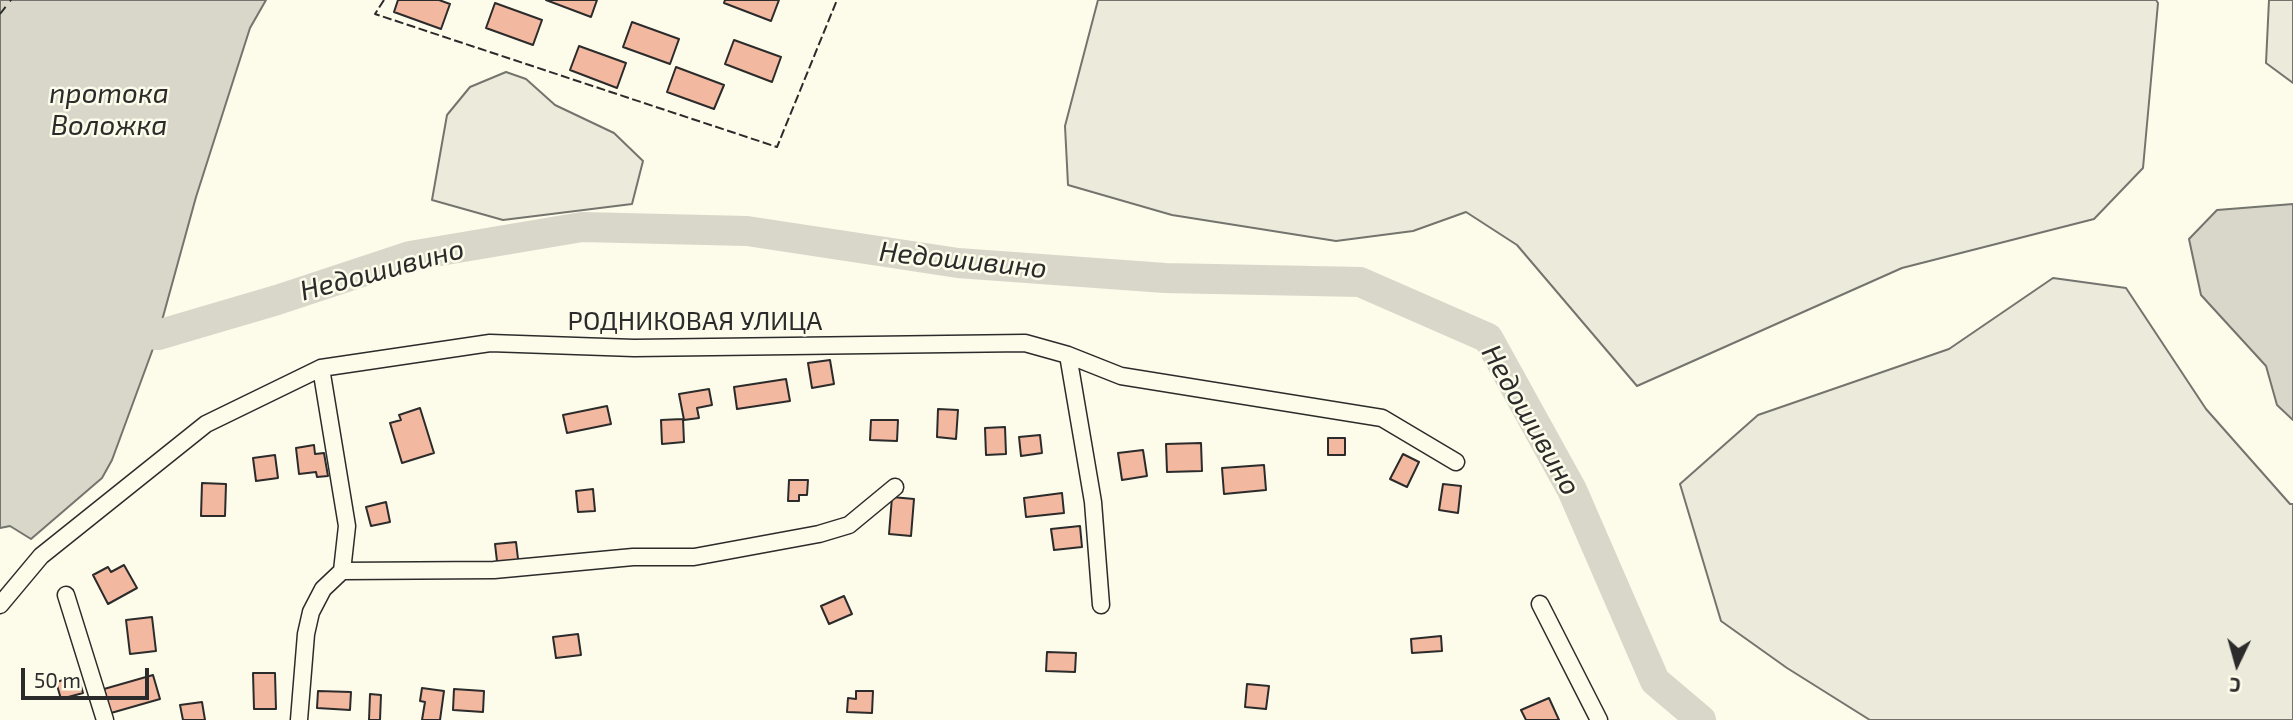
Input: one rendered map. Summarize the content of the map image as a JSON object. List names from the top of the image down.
{
  "streets": {
    "street": ["РОДНИКОВАЯ УЛИЦА"]
  },
  "water": ["протока Воложка", "Недошивино"],
  "scale_bar": "50 m",
  "north": "bottom"
}
